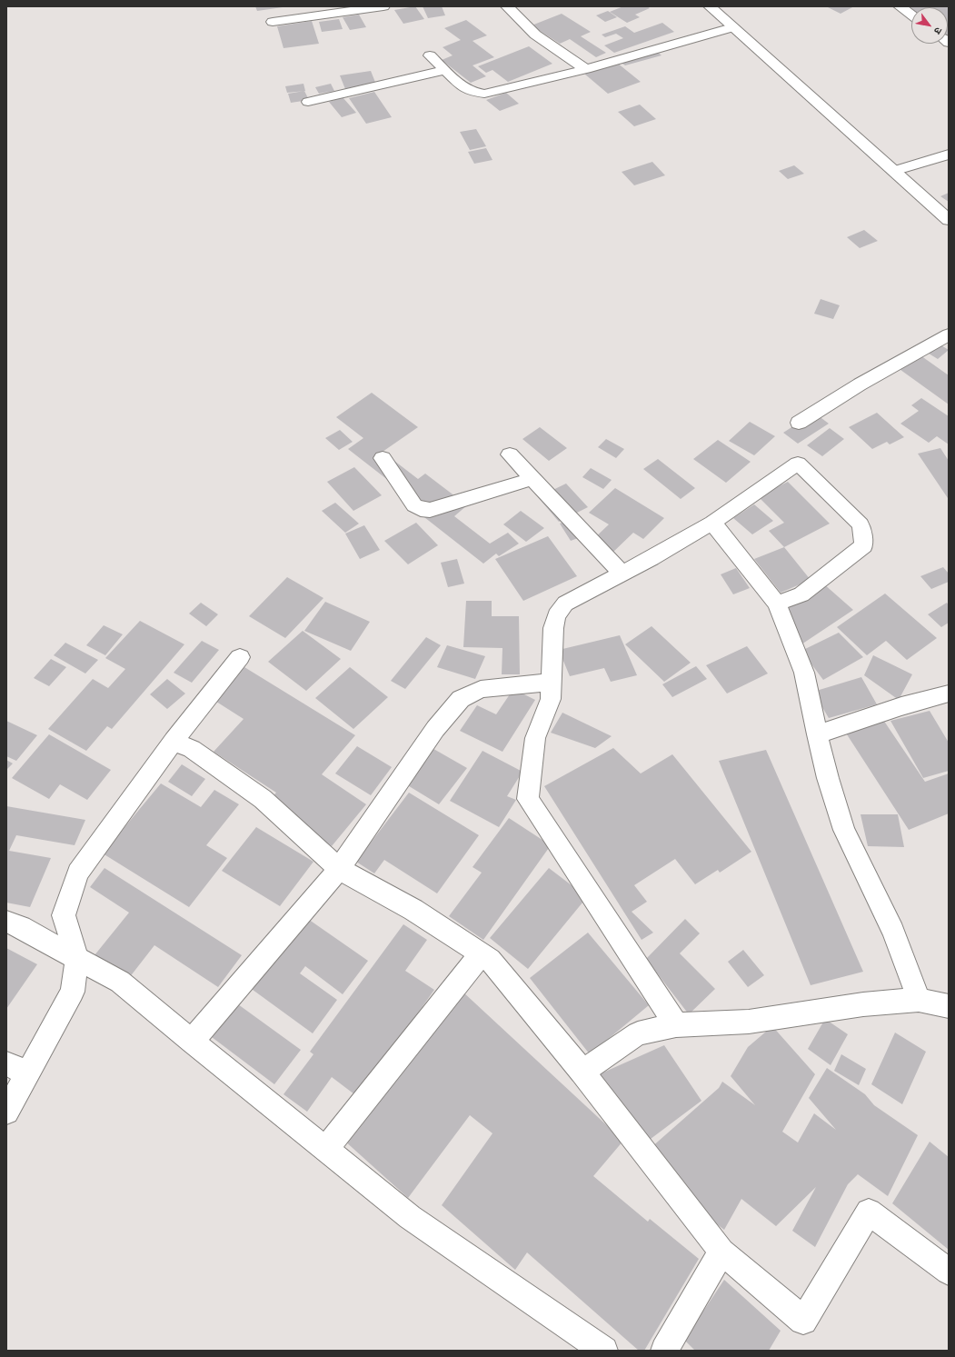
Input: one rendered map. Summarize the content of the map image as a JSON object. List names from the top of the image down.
{
  "north": "bottom right"
}
